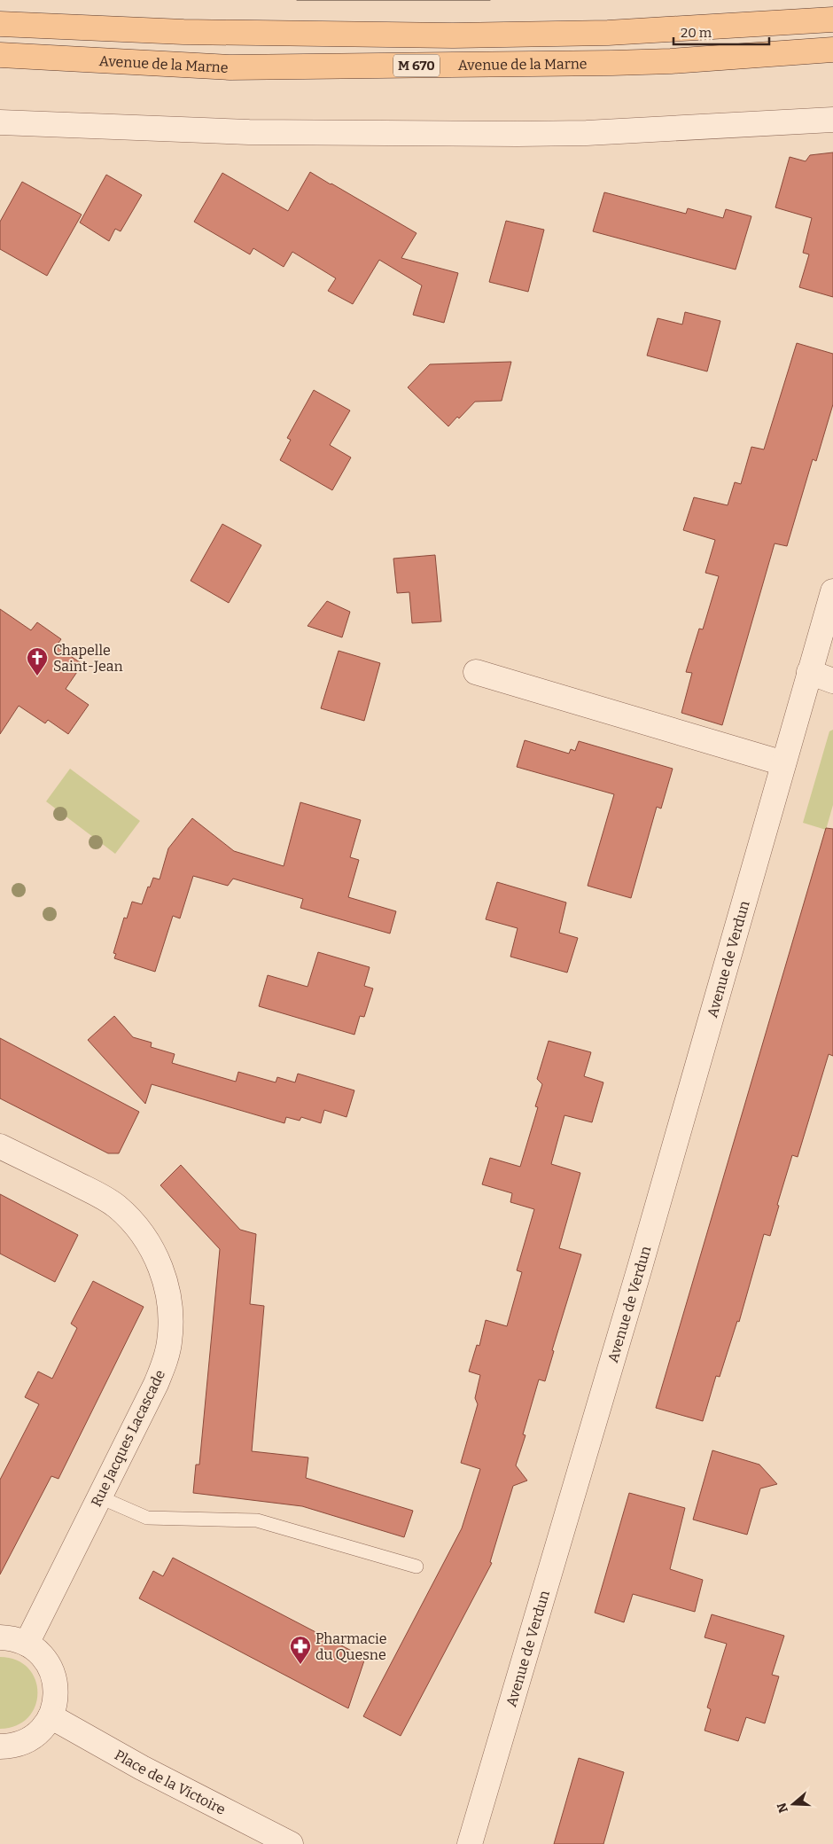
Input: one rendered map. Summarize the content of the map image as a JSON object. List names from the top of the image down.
{
  "streets": {
    "main road": ["Avenue de la Marne", "M 670"],
    "street": ["Avenue de Verdun", "Rue Jacques Lacascade", "Place de la Victoire"]
  },
  "places": {
    "church": ["Chapelle Saint-Jean"],
    "pharmacy": ["Pharmacie du Quesne"]
  },
  "scale_bar": "20 m",
  "north": "left"
}
